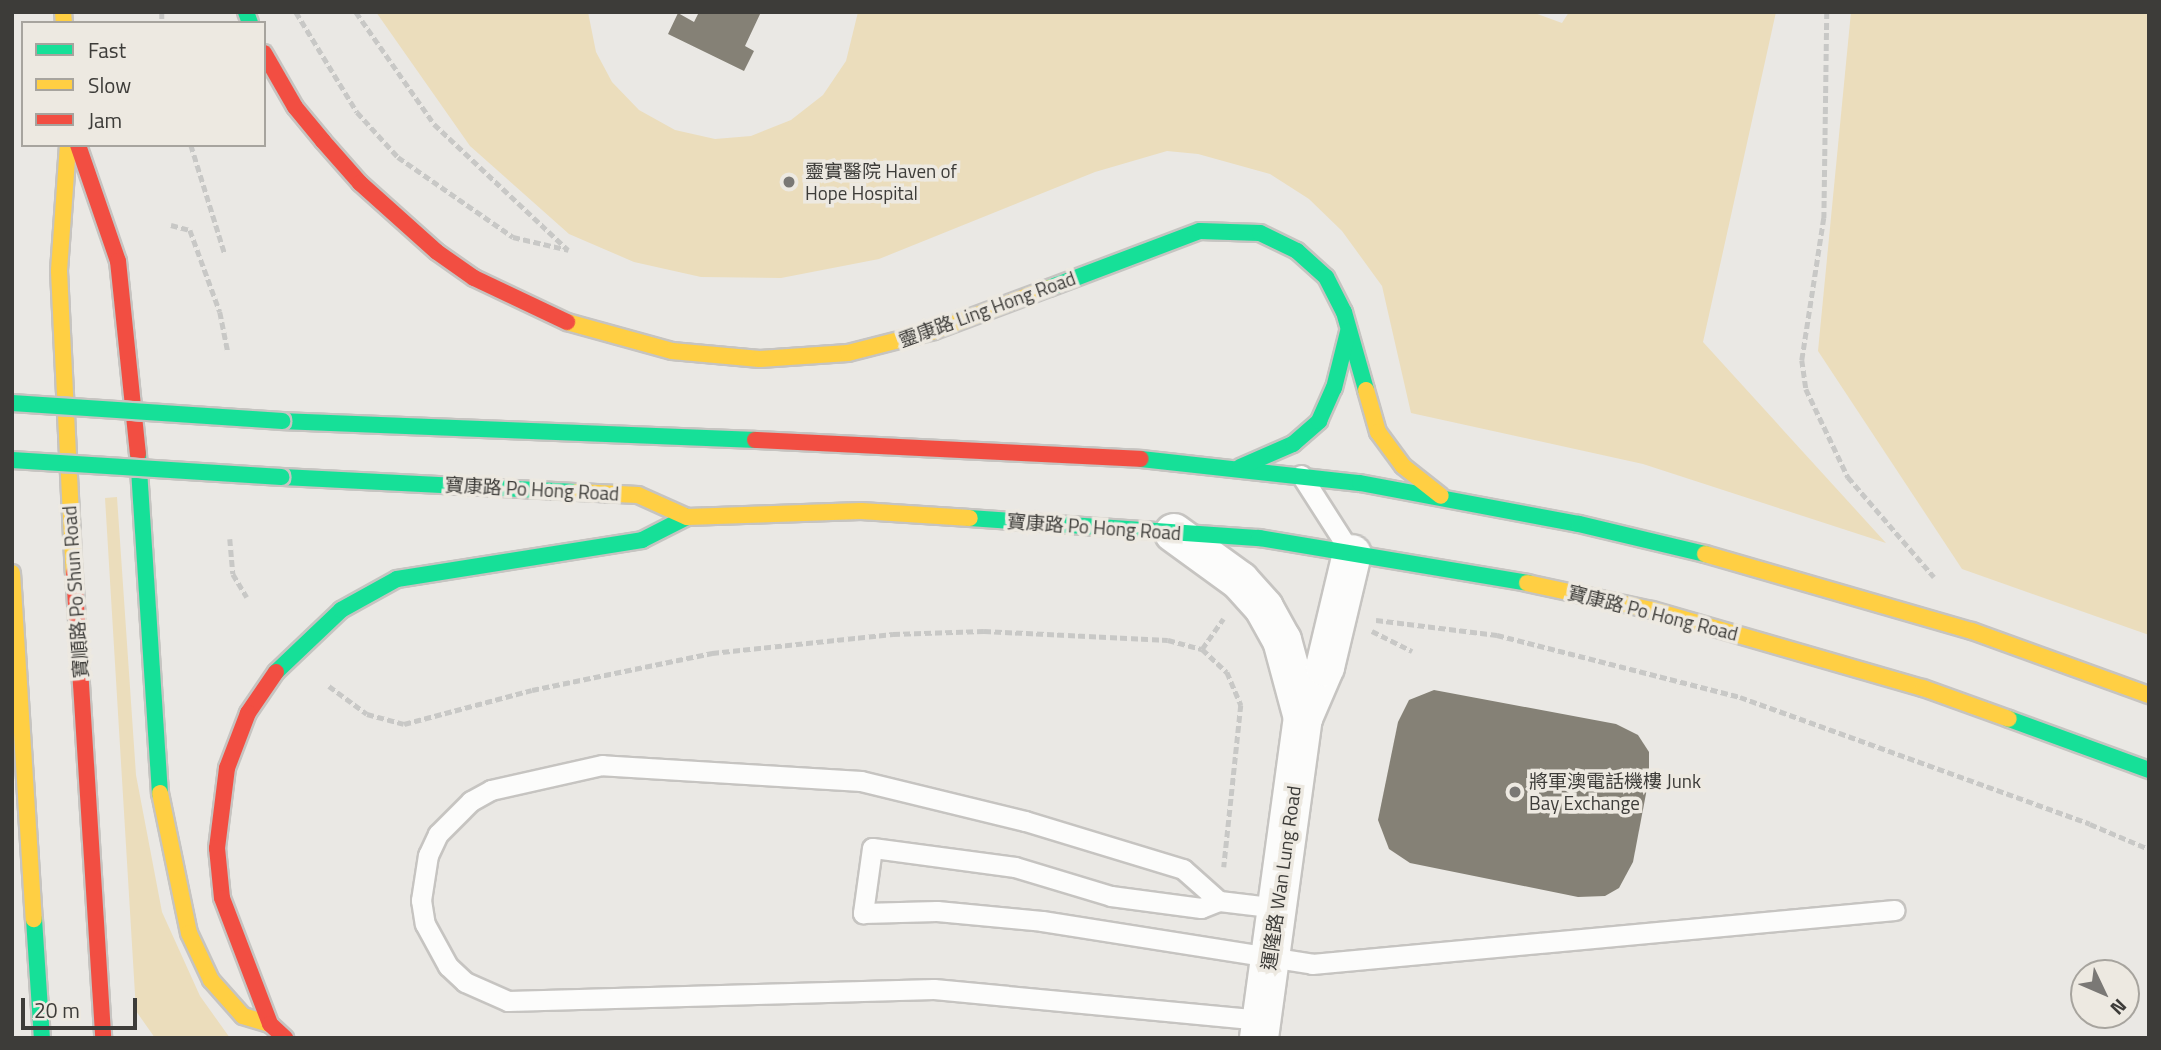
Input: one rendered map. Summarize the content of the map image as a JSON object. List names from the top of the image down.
{
  "streets": {
    "main road": ["靈康路 Ling Hong Road", "寶康路 Po Hong Road", "寶順路 Po Shun Road"],
    "street": ["運隆路 Wan Lung Road"]
  },
  "crossings": [
    ["寶康路 Po Hong Road", "運隆路 Wan Lung Road"]
  ],
  "places": ["靈實醫院 Haven of Hope Hospital", "將軍澳電話機樓 Junk Bay Exchange"],
  "legend": ["Fast", "Slow", "Jam"],
  "scale_bar": "20 m",
  "north": "bottom right"
}
